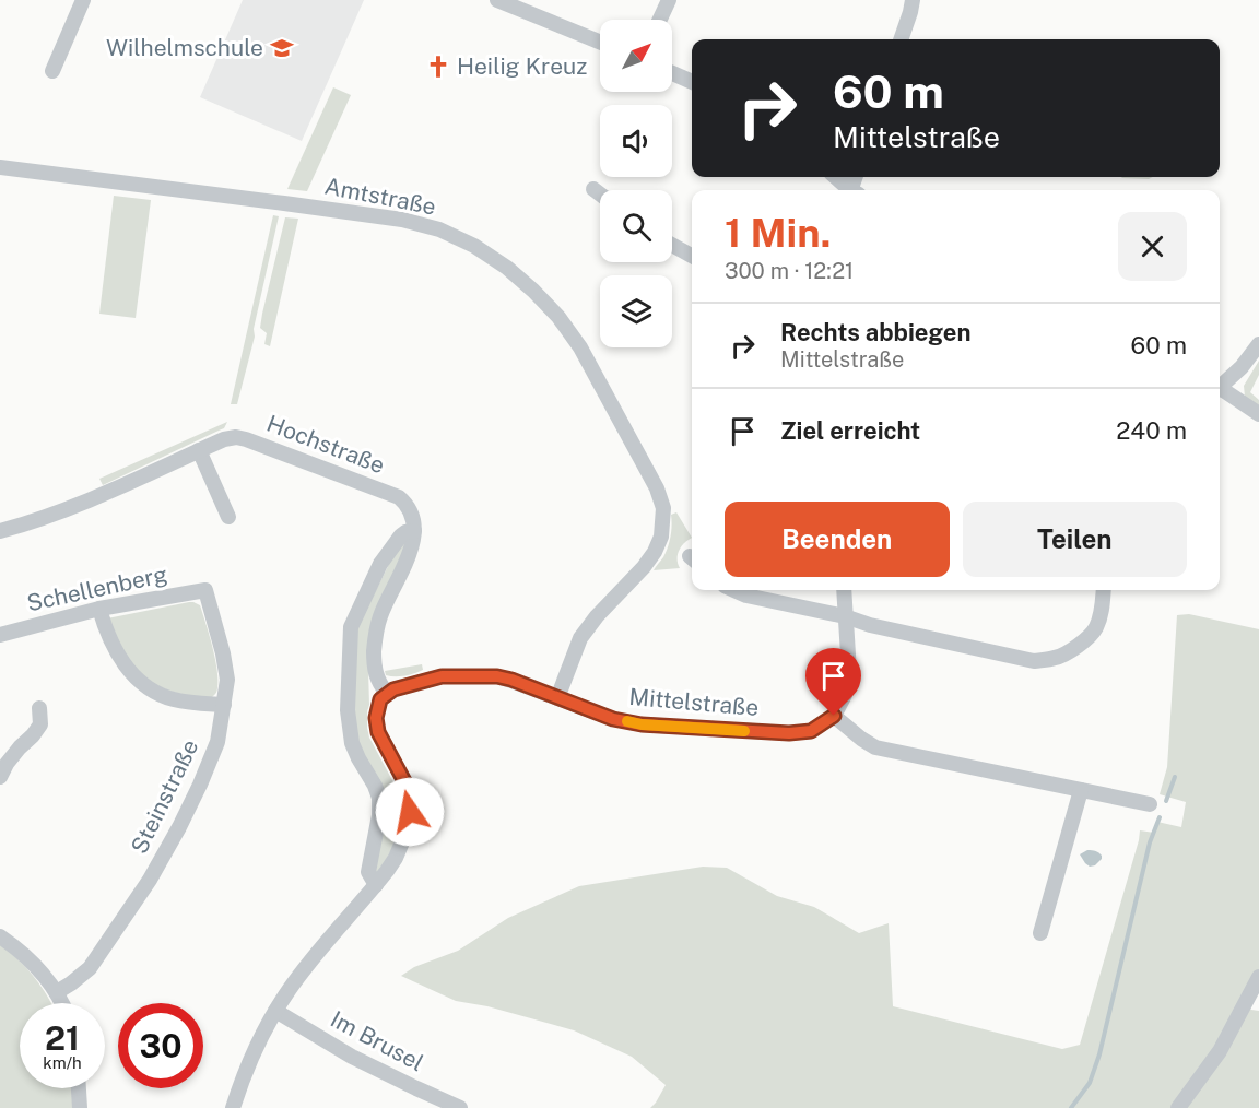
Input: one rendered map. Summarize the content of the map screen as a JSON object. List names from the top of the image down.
{
  "streets": {
    "street": [
      "Amtstraße",
      "Hochstraße",
      "Schellenberg",
      "Mittelstraße",
      "Steinstraße",
      "Im Brusel"
    ]
  },
  "crossings": [
    ["Amtstraße", "Mittelstraße"],
    ["Schellenberg", "Steinstraße"]
  ],
  "places": {
    "school or university": ["Wilhelmschule"],
    "church": ["Heilig Kreuz"]
  },
  "north": "top right",
  "page": {
    "turn": ["60 m", "Mittelstraße"],
    "heading": ["1 Min.", "300 m · 12:21"],
    "list": [
      {
        "name": "Rechts abbiegen",
        "note": "Mittelstraße",
        "value": "60 m"
      },
      {
        "name": "Ziel erreicht",
        "value": "240 m"
      }
    ],
    "buttons": ["Beenden", "Teilen"],
    "speed": "21 km/h",
    "limit": "30"
  }
}
